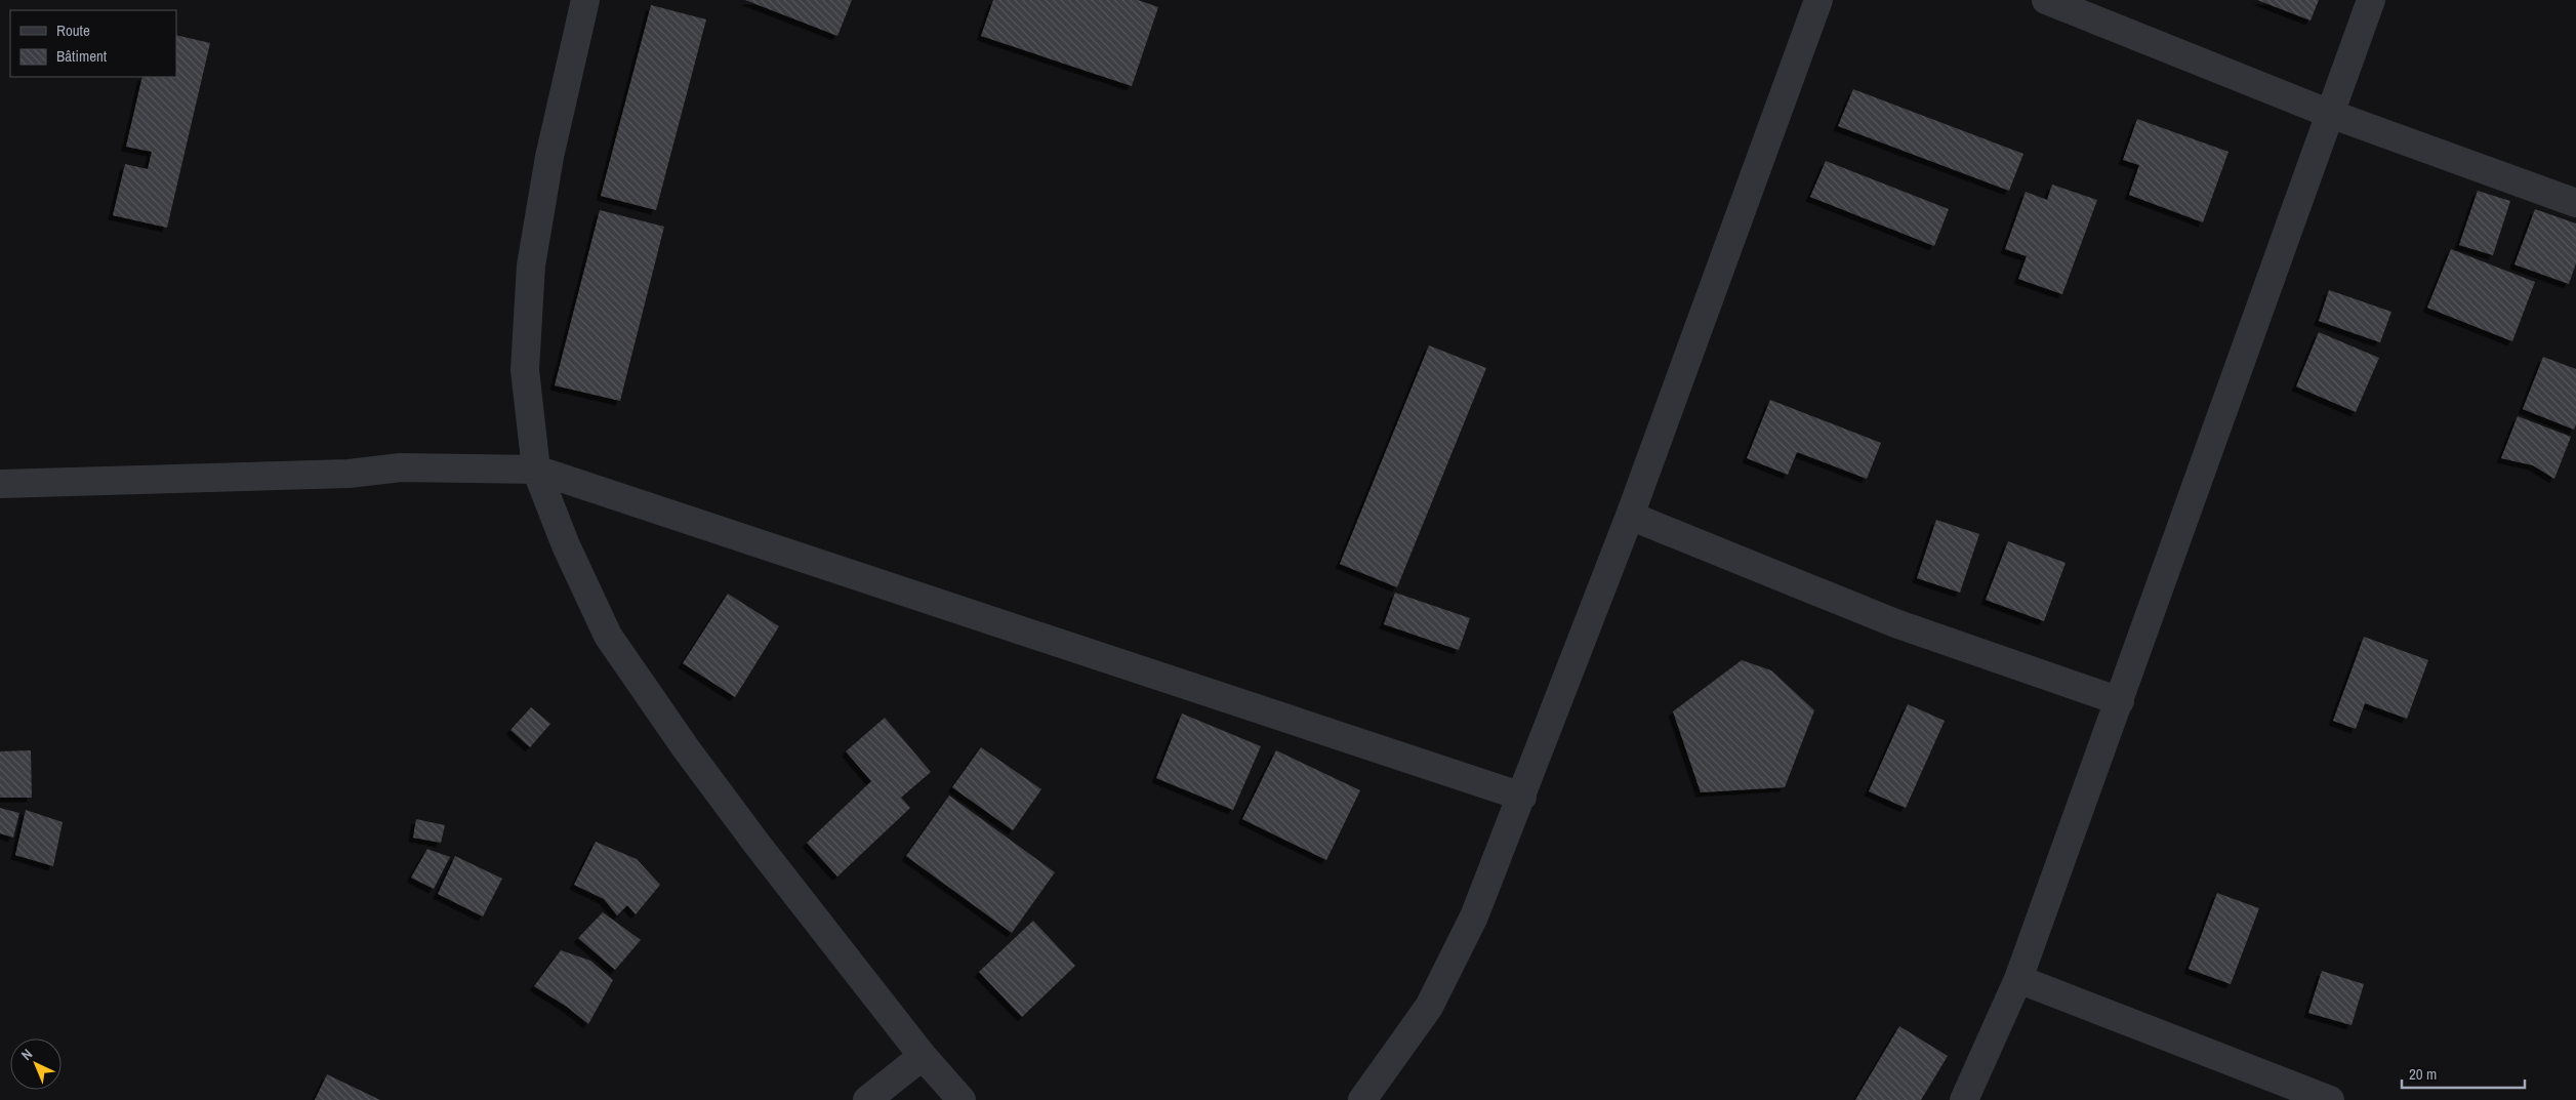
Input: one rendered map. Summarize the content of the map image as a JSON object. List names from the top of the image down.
{
  "legend": ["Route", "Bâtiment"],
  "scale_bar": "20 m",
  "north": "top left"
}
